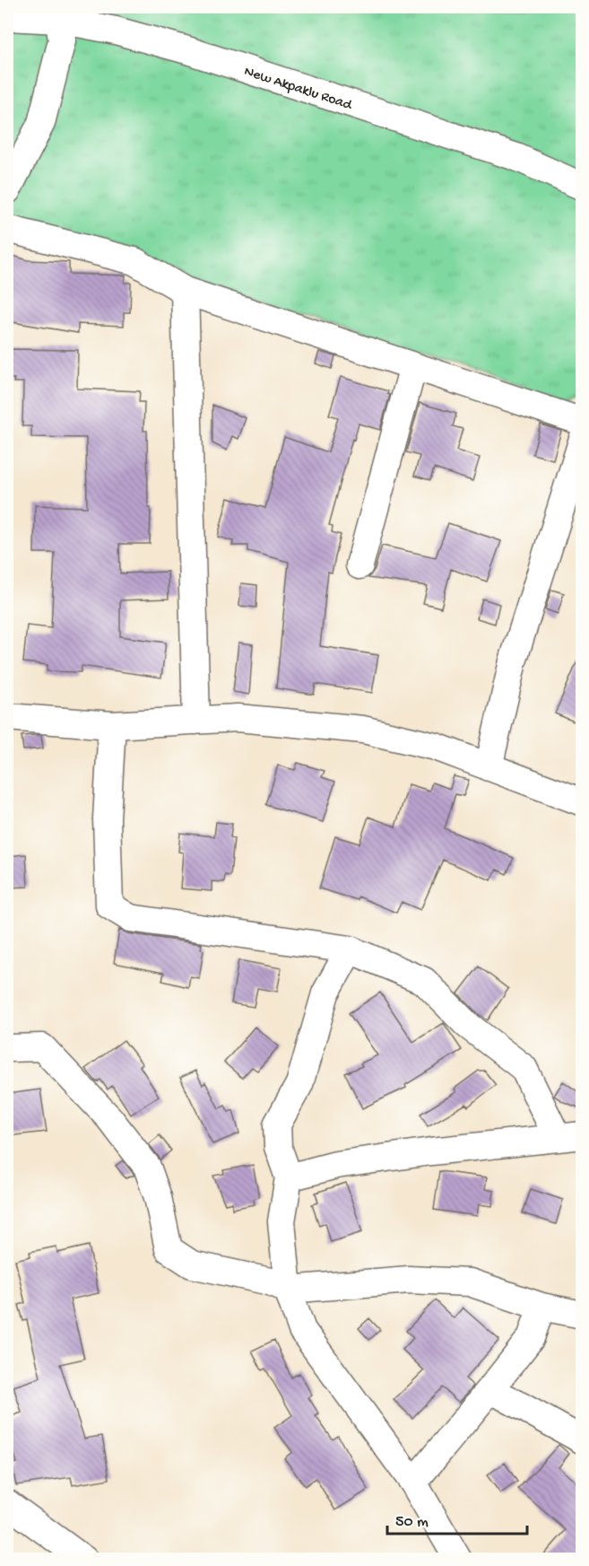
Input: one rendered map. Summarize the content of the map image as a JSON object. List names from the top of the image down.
{
  "streets": {
    "street": ["New Akpaklu Road"]
  },
  "scale_bar": "50 m"
}
